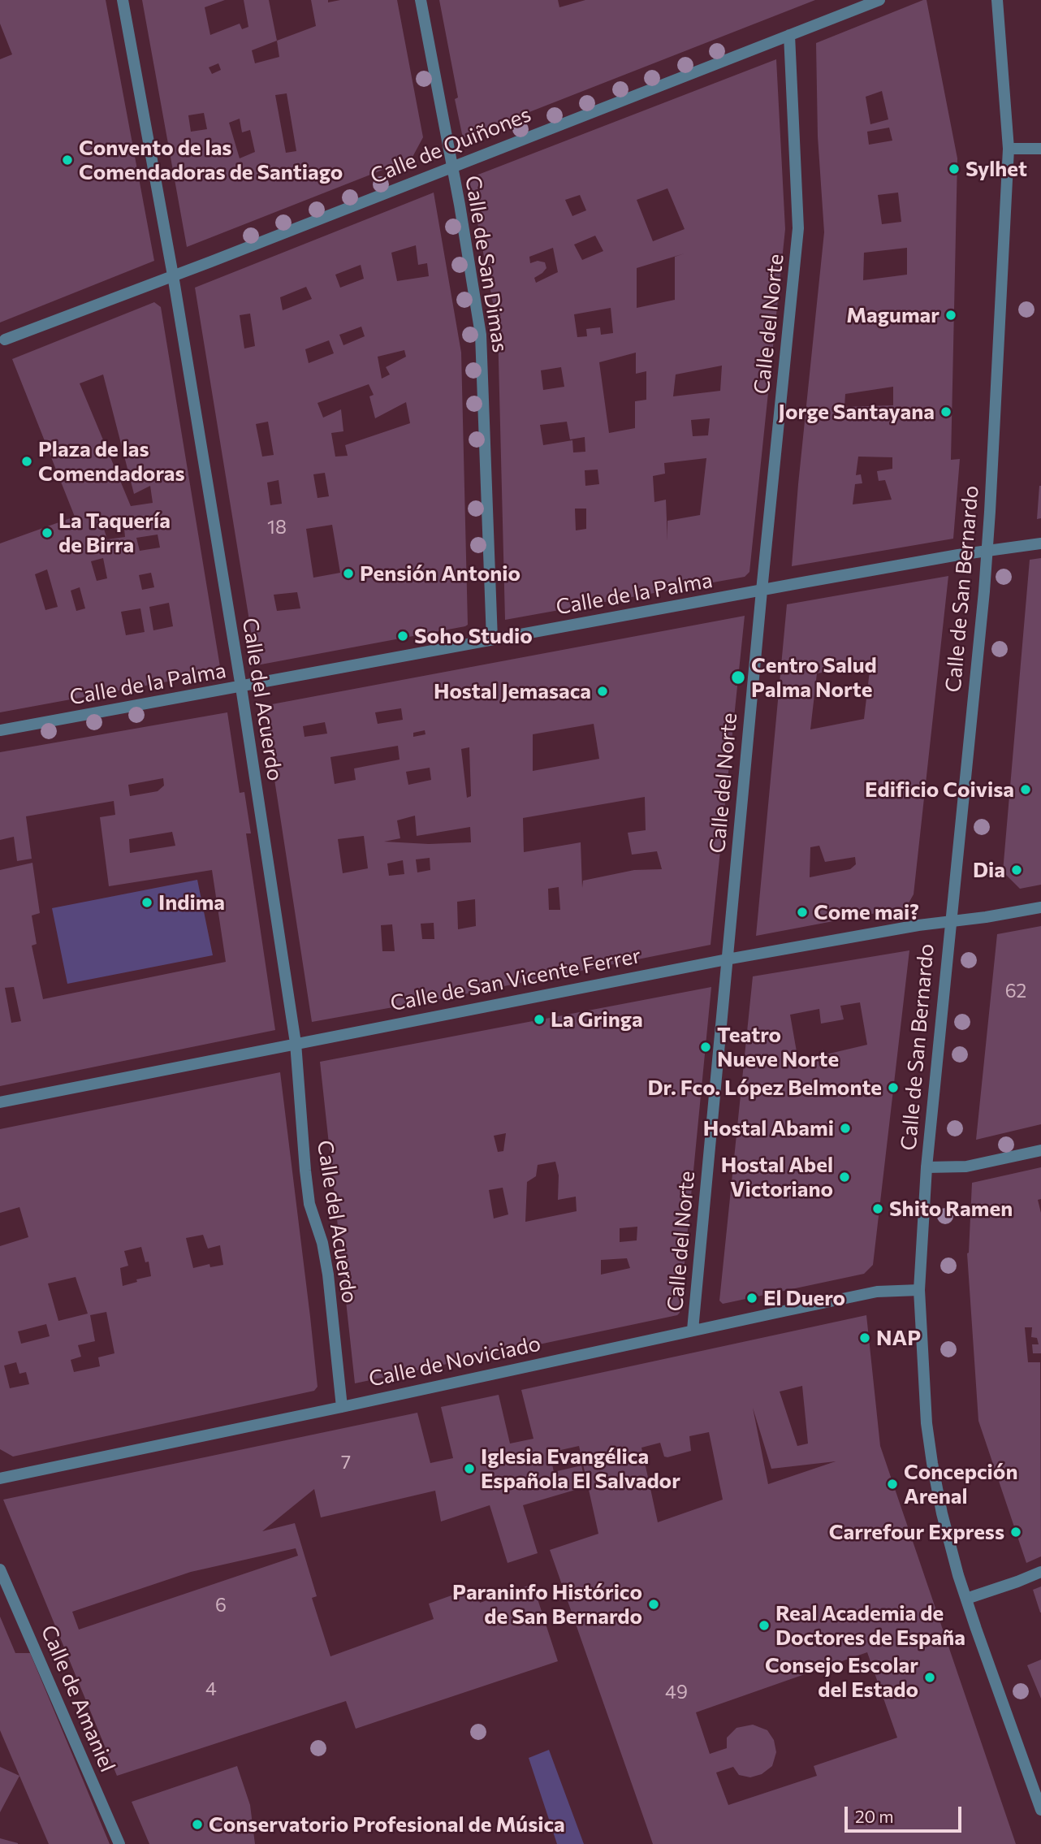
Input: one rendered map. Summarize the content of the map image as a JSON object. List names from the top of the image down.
{
  "streets": {
    "street": [
      "Calle de Quiñones",
      "Calle de San Dimas",
      "Calle del Norte",
      "Calle de San Bernardo",
      "Calle de la Palma",
      "Calle del Acuerdo",
      "Calle de San Vicente Ferrer",
      "Calle de Noviciado",
      "Calle de Amaniel"
    ]
  },
  "crossings": [
    ["Calle de Quiñones", "Calle de San Dimas"],
    ["Calle de Quiñones", "Calle del Norte"],
    ["Calle de Quiñones", "Calle del Acuerdo"],
    ["Calle de San Dimas", "Calle de la Palma"],
    ["Calle del Norte", "Calle de la Palma"],
    ["Calle del Norte", "Calle de San Vicente Ferrer"],
    ["Calle del Norte", "Calle de Noviciado"],
    ["Calle de San Bernardo", "Calle de la Palma"],
    ["Calle de San Bernardo", "Calle de San Vicente Ferrer"],
    ["Calle de San Bernardo", "Calle de Noviciado"],
    ["Calle de la Palma", "Calle del Acuerdo"],
    ["Calle del Acuerdo", "Calle de San Vicente Ferrer"],
    ["Calle del Acuerdo", "Calle de Noviciado"]
  ],
  "places": [
    "Convento de las Comendadoras de Santiago",
    "Sylhet",
    "Magumar",
    "Jorge Santayana",
    "Plaza de las Comendadoras",
    "La Taquería de Birra",
    "Pensión Antonio",
    "Soho Studio",
    "Centro Salud Palma Norte",
    "Hostal Jemasaca",
    "Edificio Coivisa",
    "Dia",
    "Indima",
    "Come mai?",
    "La Gringa",
    "Teatro Nueve Norte",
    "Dr. Fco. López Belmonte",
    "Hostal Abami",
    "Hostal Abel Victoriano",
    "Shito Ramen",
    "El Duero",
    "NAP",
    "Iglesia Evangélica Española El Salvador",
    "Concepción Arenal",
    "Carrefour Express",
    "Paraninfo Histórico de San Bernardo",
    "Real Academia de Doctores de España",
    "Consejo Escolar del Estado",
    "Conservatorio Profesional de Música"
  ],
  "house_numbers": [
    "18",
    "62",
    "7",
    "6",
    "4",
    "49"
  ],
  "scale_bar": "20 m"
}
